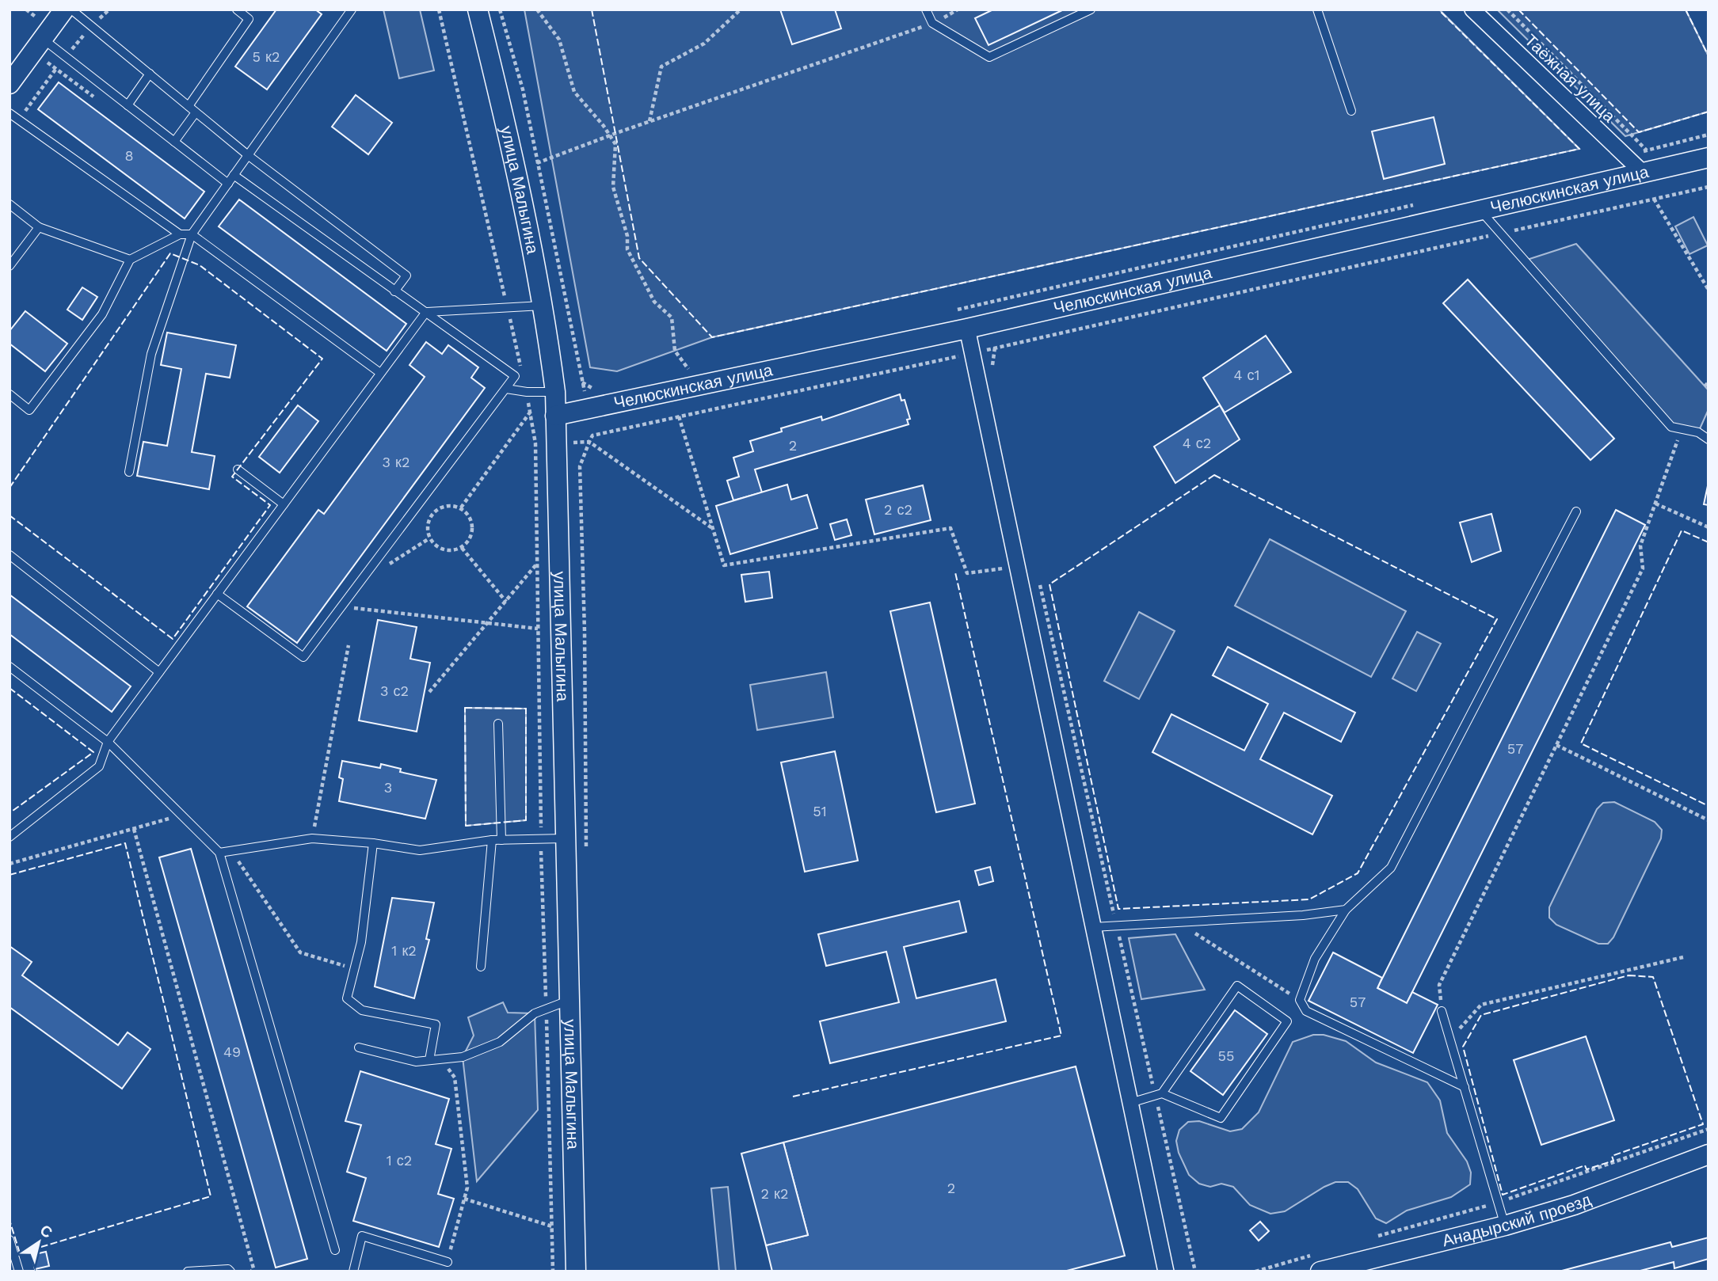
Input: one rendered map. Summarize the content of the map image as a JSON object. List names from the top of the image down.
{
  "streets": {
    "street": [
      "Таёжная улица",
      "Челюскинская улица",
      "улица Малыгина",
      "Анадырский проезд"
    ]
  },
  "crossings": [
    ["Таёжная улица", "Челюскинская улица"],
    ["Челюскинская улица", "улица Малыгина"]
  ],
  "house_numbers": [
    "5 к2",
    "8",
    "4 с1",
    "4 с2",
    "2",
    "3 к2",
    "2 с2",
    "3 с2",
    "57",
    "3",
    "51",
    "1 к2",
    "57",
    "49",
    "55",
    "1 с2",
    "2",
    "2 к2"
  ],
  "north": "top right"
}
